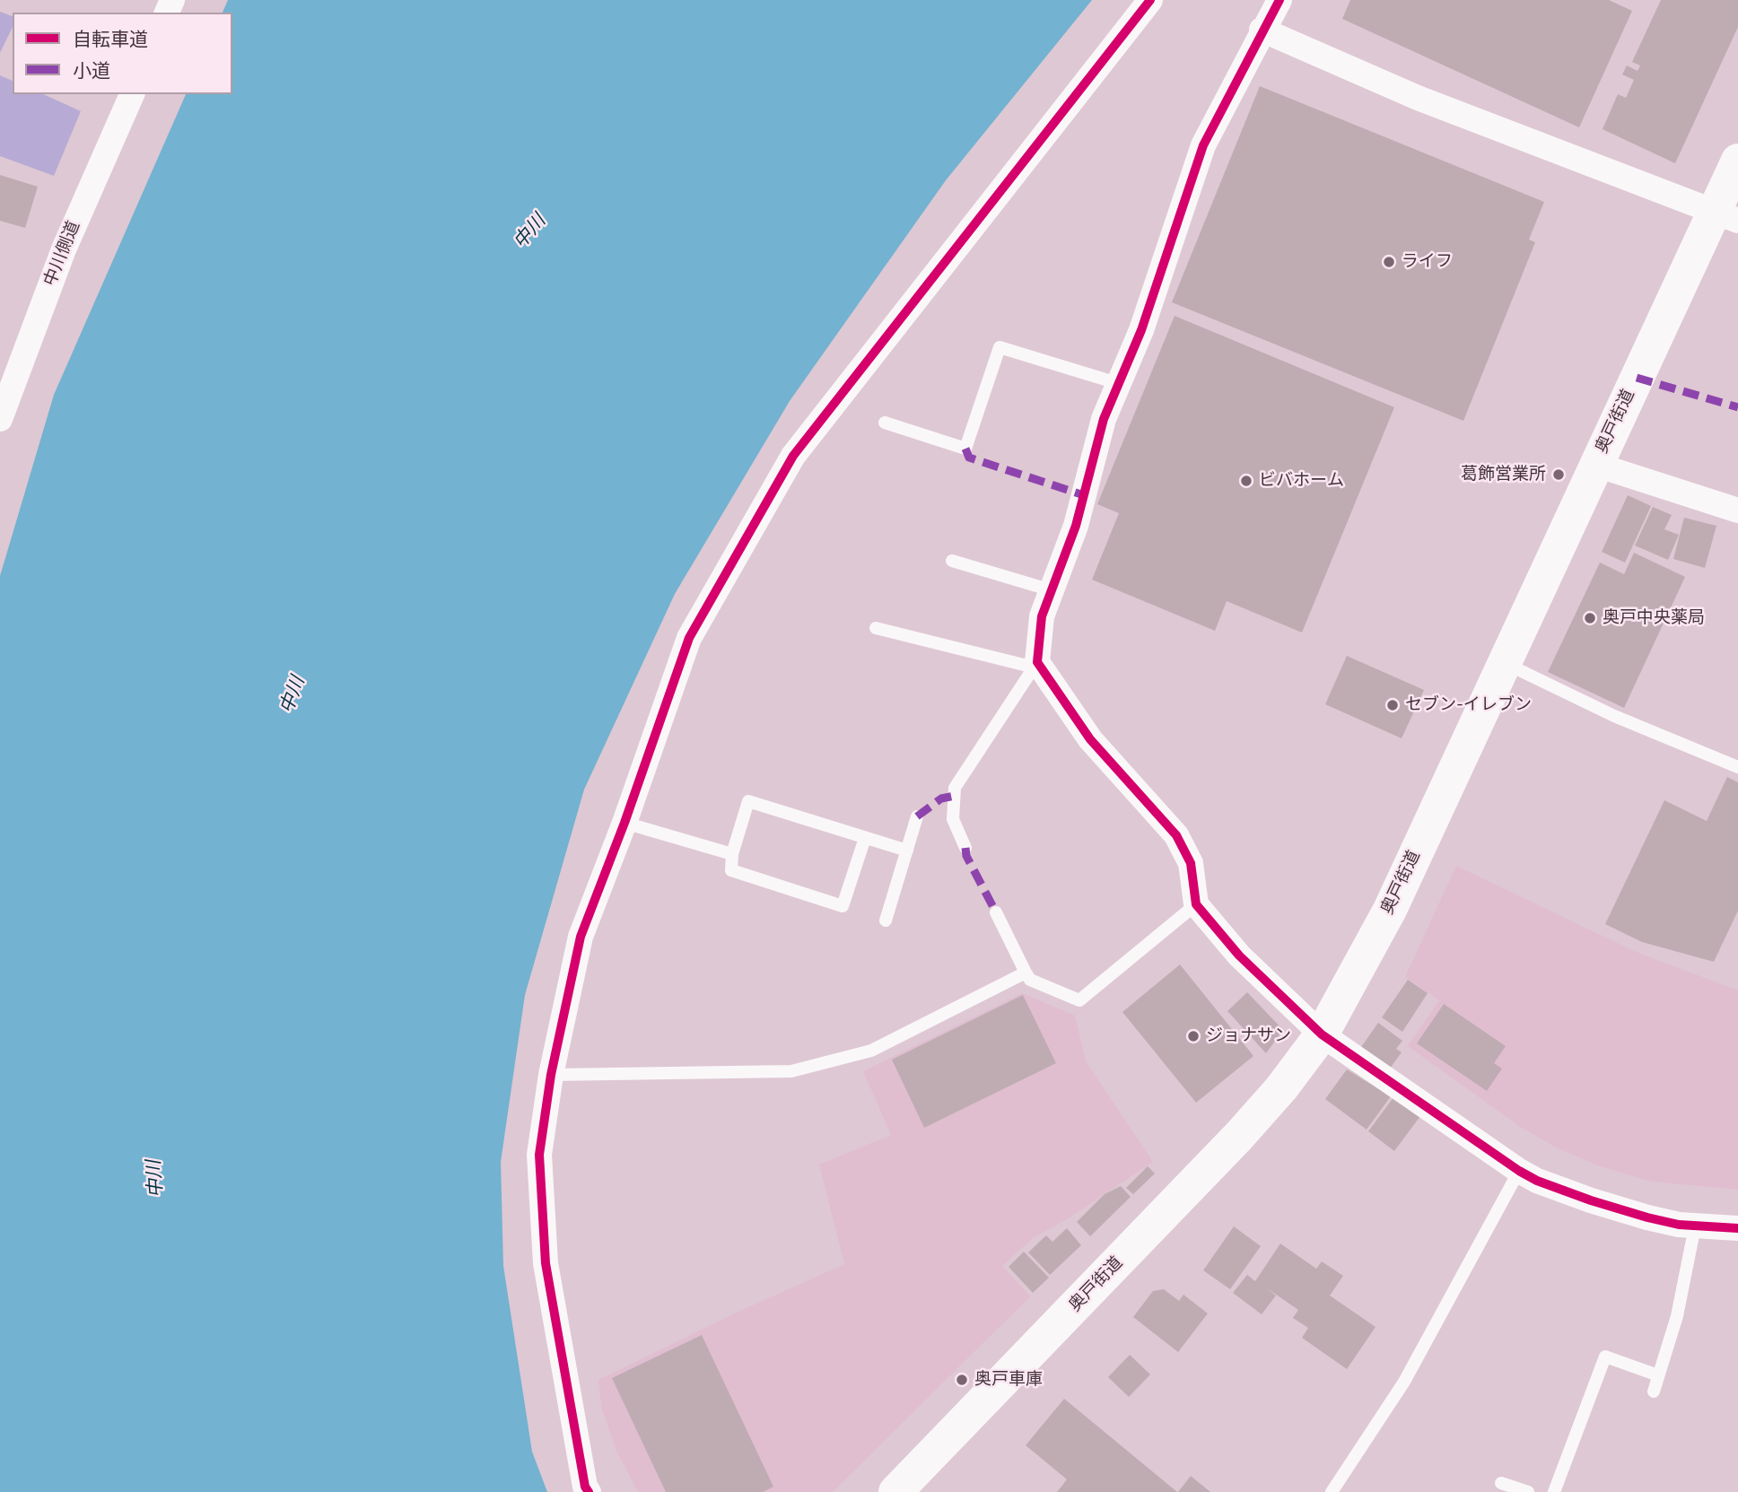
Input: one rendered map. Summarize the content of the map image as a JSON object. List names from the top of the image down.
{
  "streets": {
    "main road": ["奥戸街道"],
    "street": ["中川側道"]
  },
  "water": ["中川"],
  "places": [
    "ライフ",
    "葛飾営業所",
    "ビバホーム",
    "奥戸中央薬局",
    "セブン-イレブン",
    "ジョナサン",
    "奥戸車庫"
  ],
  "legend": ["自転車道", "小道"]
}
